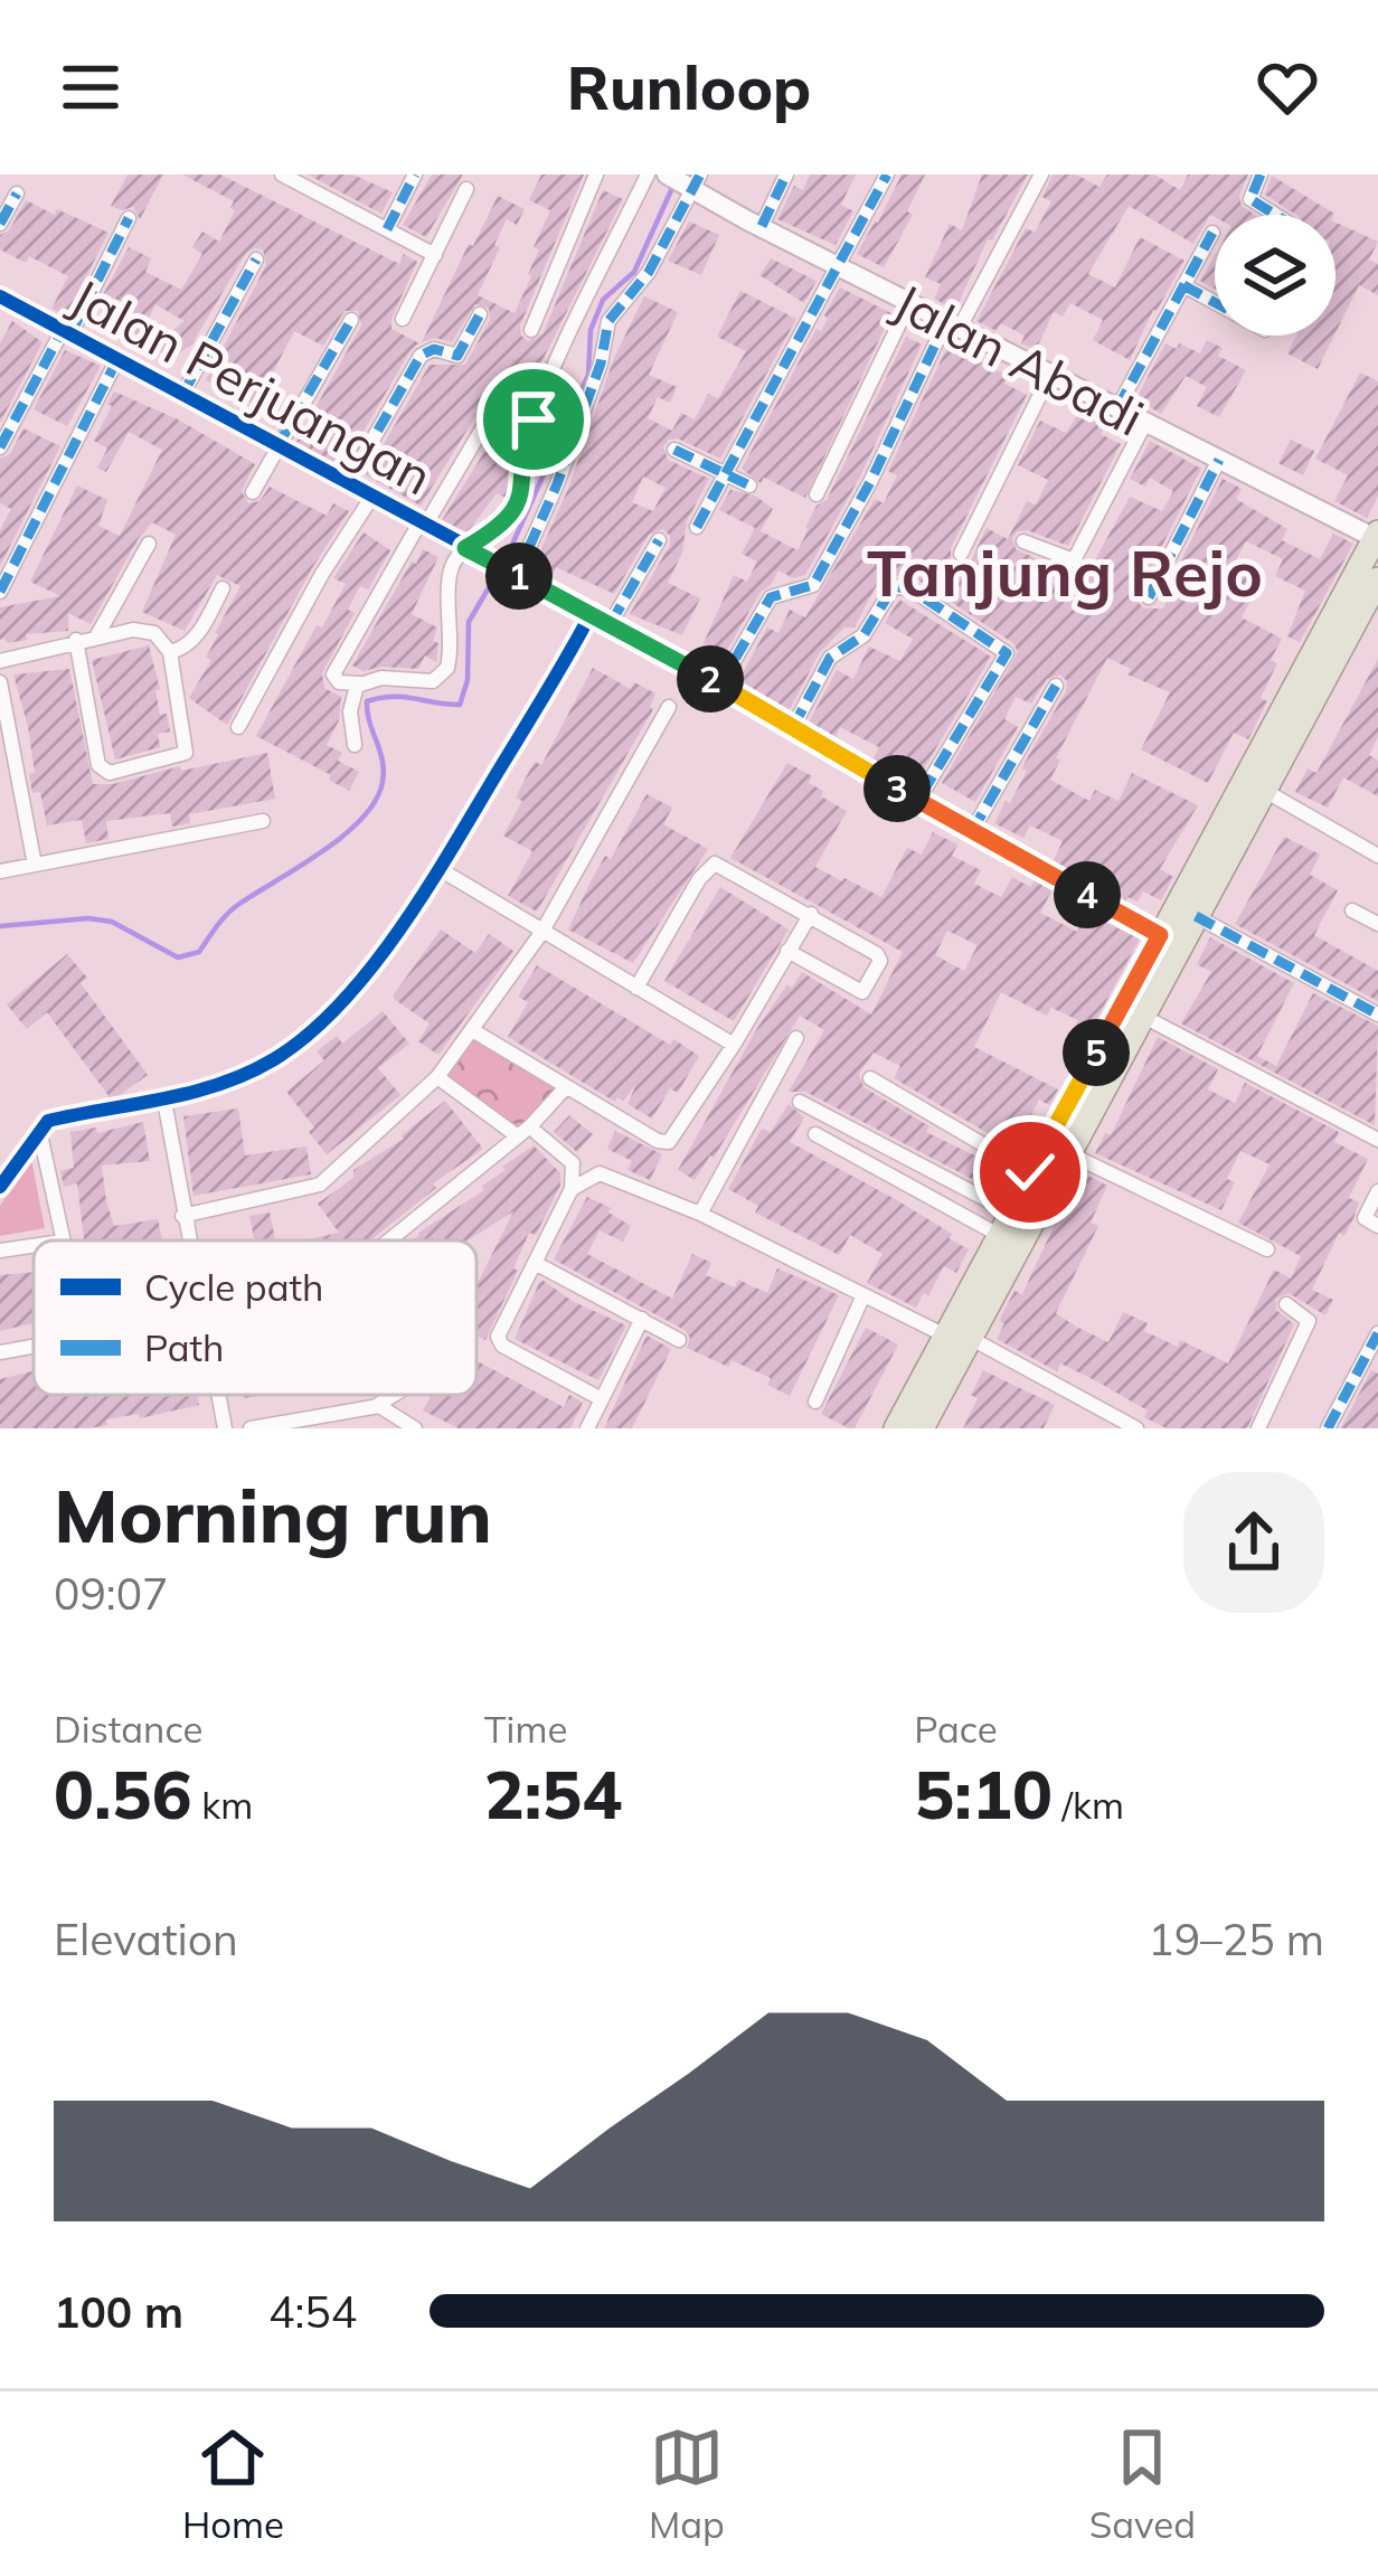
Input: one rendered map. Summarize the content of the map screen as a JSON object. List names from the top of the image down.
{
  "streets": {
    "street": ["Jalan Abadi", "Jalan Perjuangan"]
  },
  "districts": ["Tanjung Rejo"],
  "legend": ["Cycle path", "Path"],
  "page": {
    "header": "Runloop",
    "pins": [
      "1",
      "2",
      "3",
      "4",
      "5"
    ],
    "heading": ["Morning run", "09:07"],
    "stats": [
      ["Distance", "0.56 km"],
      ["Time", "2:54"],
      ["Pace", "5:10 /km"]
    ],
    "chart": ["Elevation", "19–25 m"],
    "list": [
      {
        "name": "100 m",
        "note": "4:54"
      }
    ],
    "tabs": ["Home", "Map", "Saved"]
  }
}
